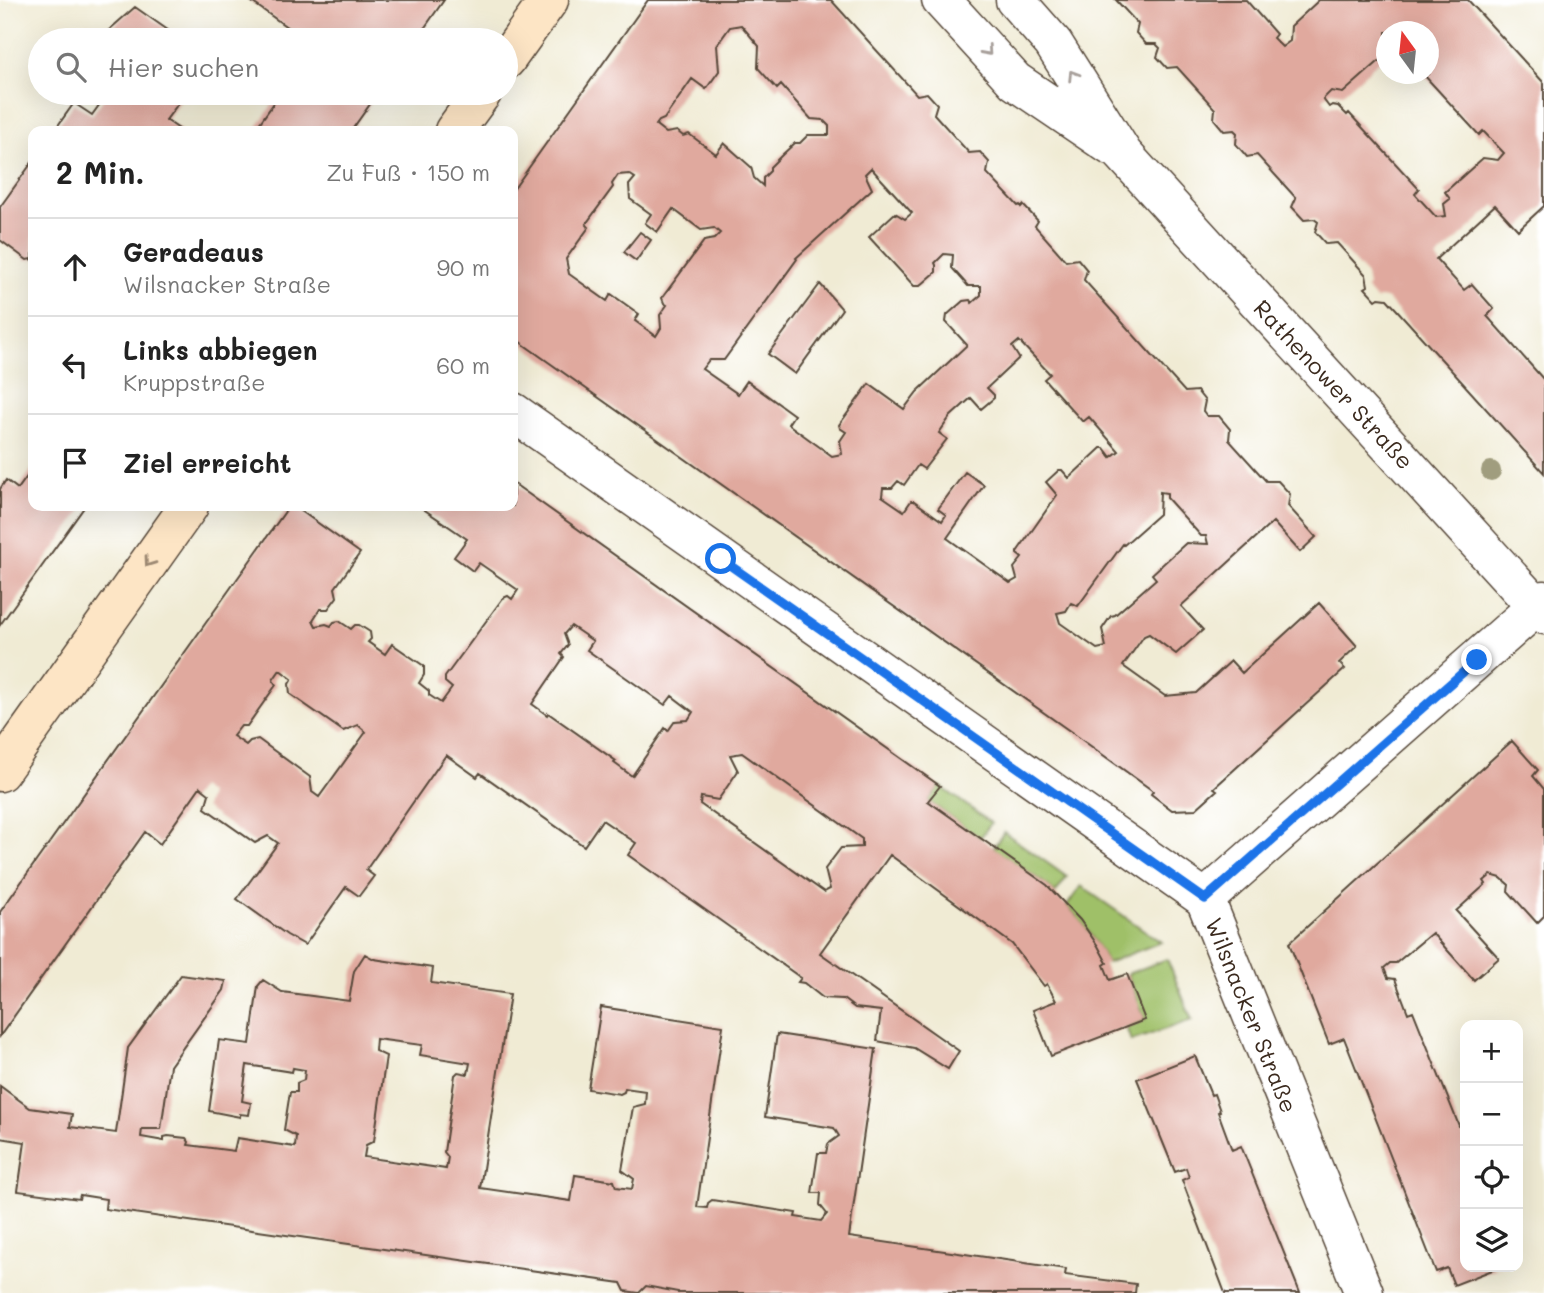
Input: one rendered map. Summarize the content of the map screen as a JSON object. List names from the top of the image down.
{
  "streets": {
    "street": ["Rathenower Straße", "Wilsnacker Straße"]
  },
  "north": "top",
  "page": {
    "search": "Hier suchen",
    "heading": ["2 Min.", "Zu Fuß · 150 m"],
    "list": [
      ["Geradeaus", "Wilsnacker Straße", "90 m"],
      ["Links abbiegen", "Kruppstraße", "60 m"],
      "Ziel erreicht"
    ],
    "map_buttons": ["+", "−"]
  }
}
